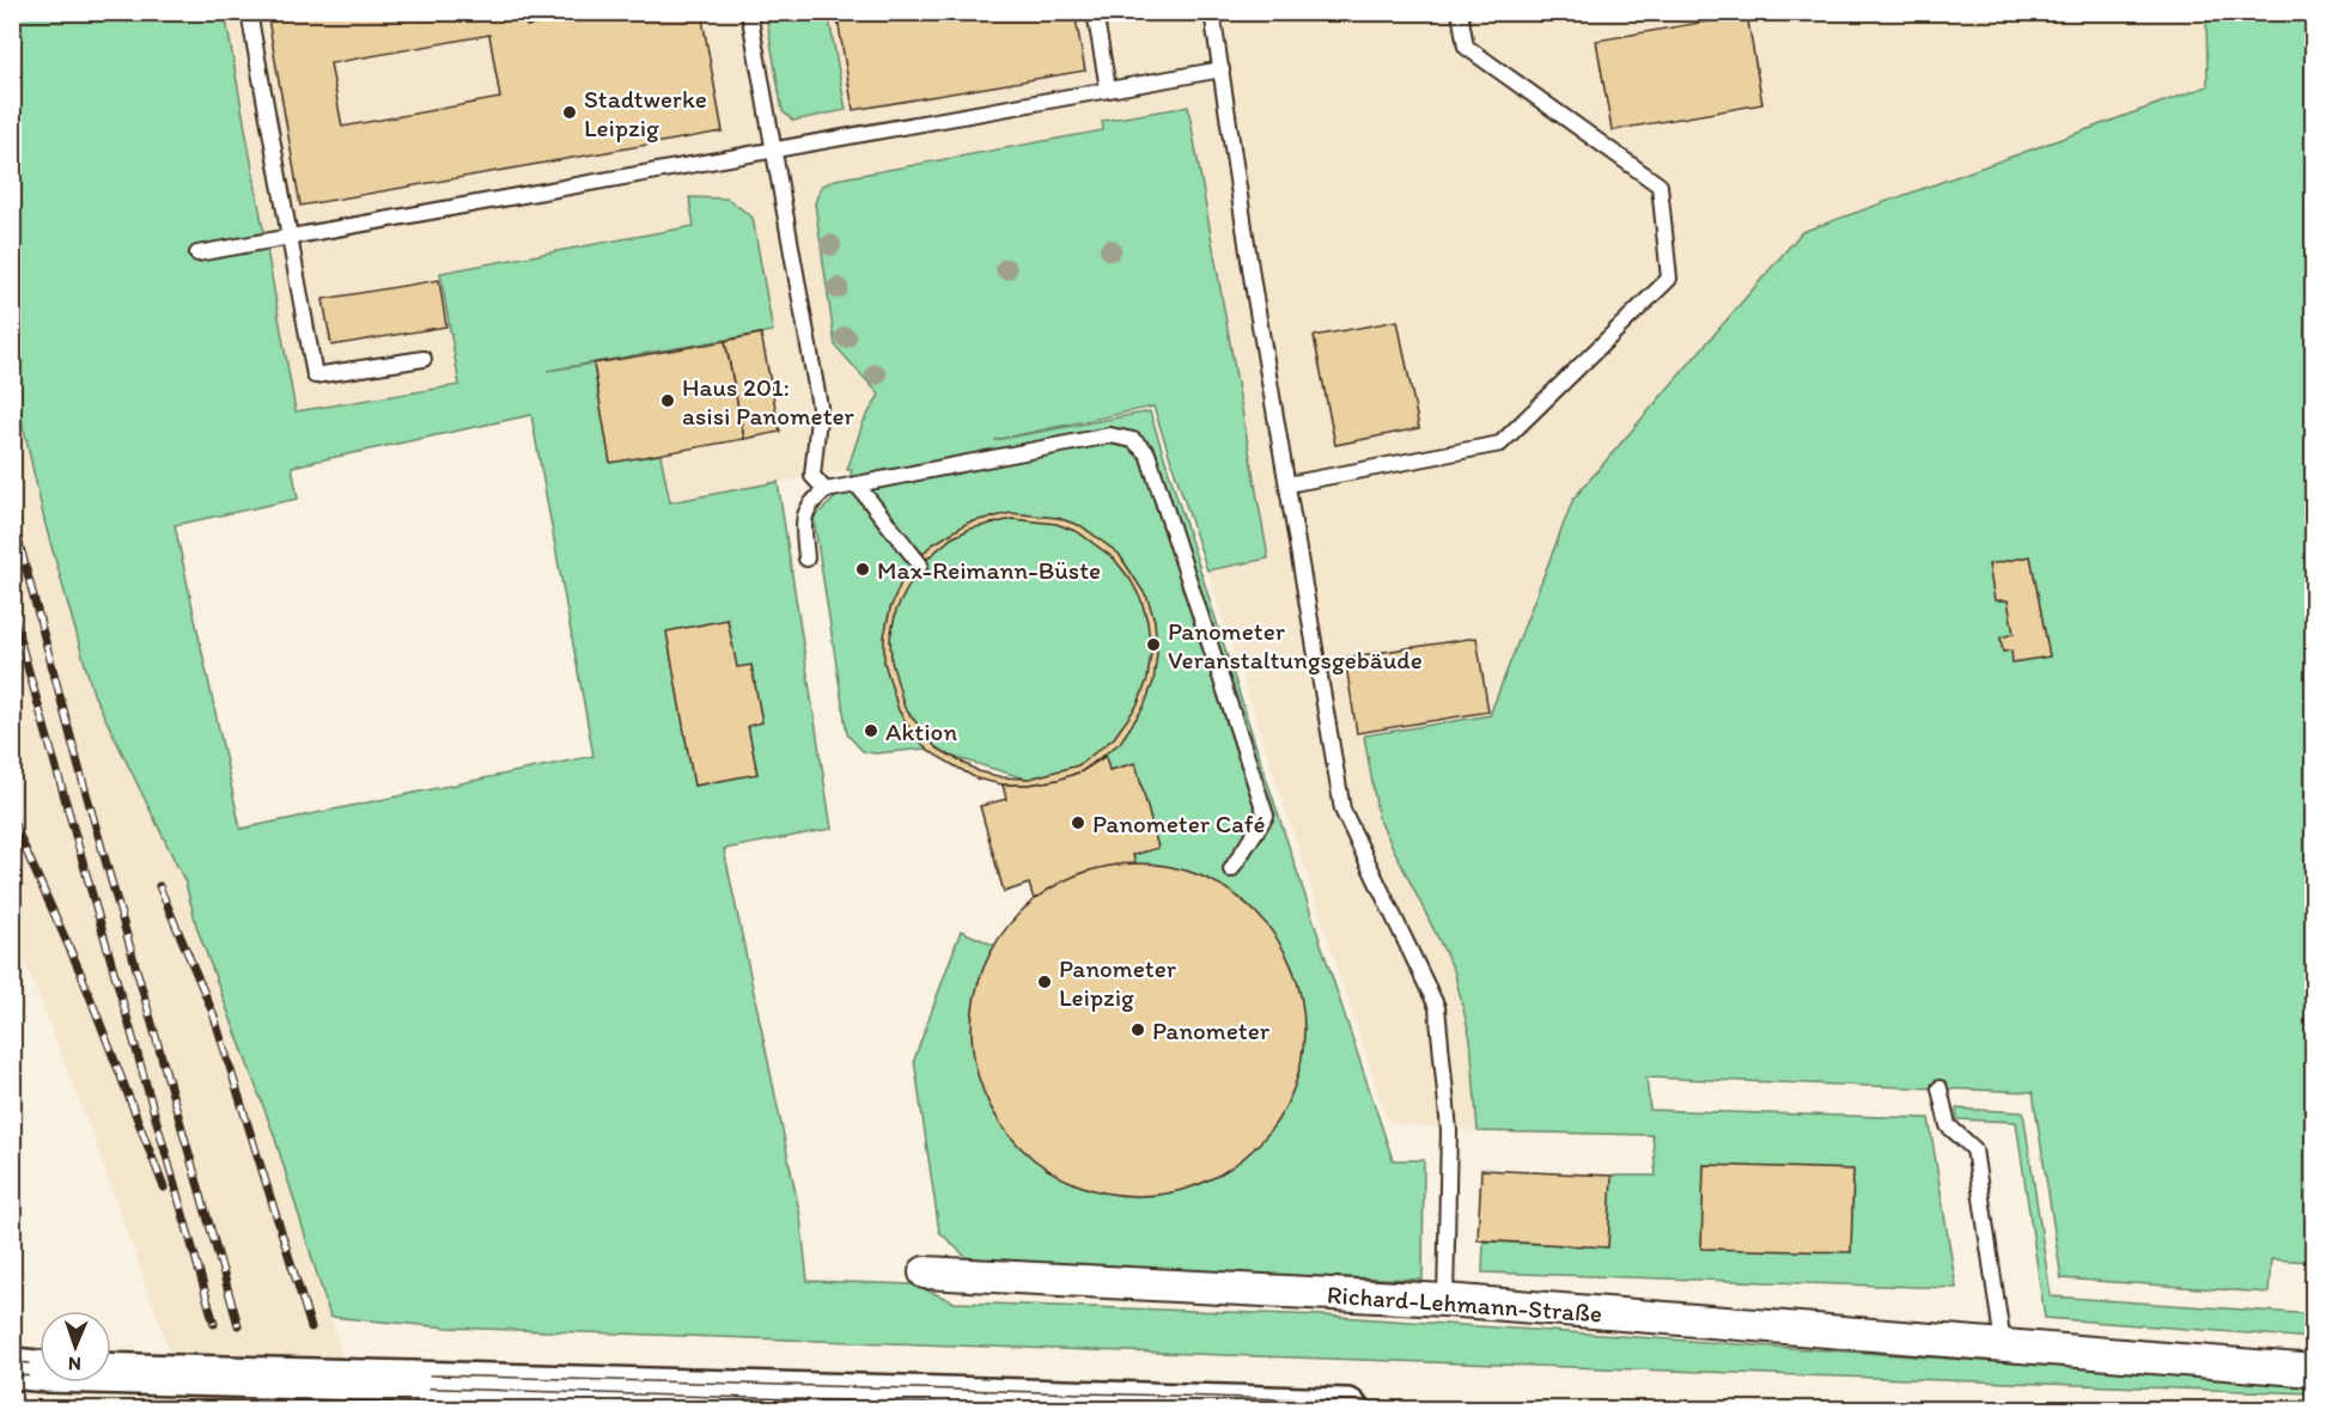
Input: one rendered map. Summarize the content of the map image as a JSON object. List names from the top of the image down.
{
  "streets": {
    "street": ["Richard-Lehmann-Straße"]
  },
  "places": [
    "Stadtwerke Leipzig",
    "Haus 201: asisi Panometer",
    "Max-Reimann-Büste",
    "Panometer Veranstaltungsgebäude",
    "Aktion",
    "Panometer Café",
    "Panometer Leipzig",
    "Panometer"
  ],
  "north": "bottom"
}
